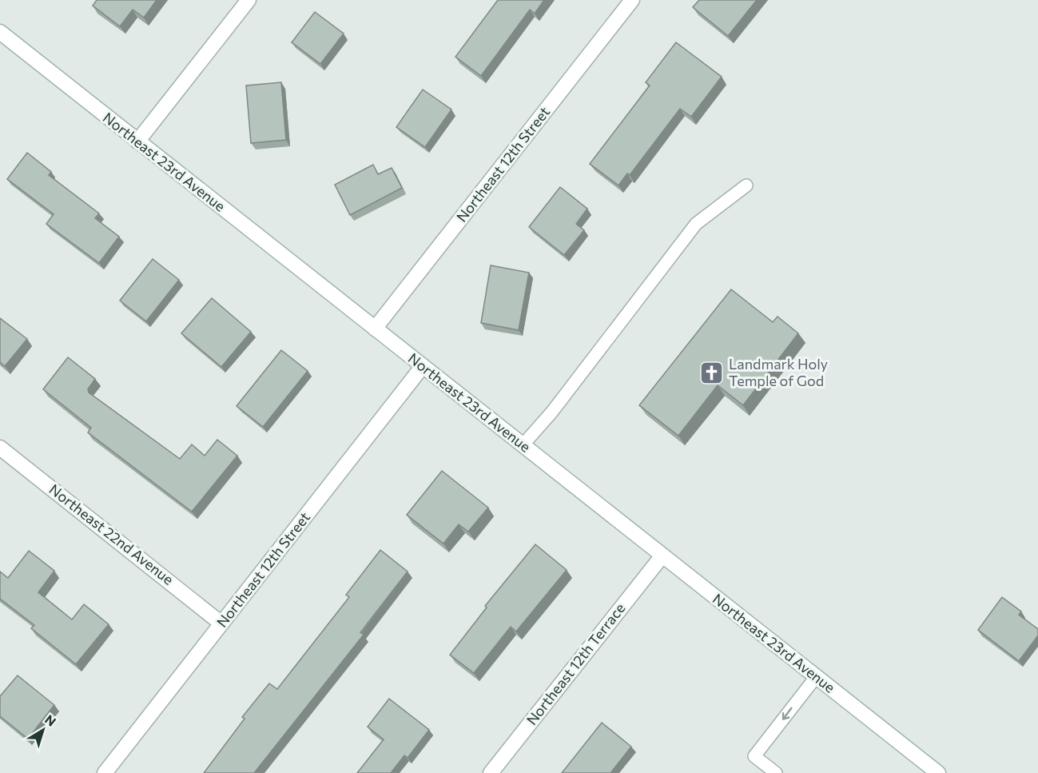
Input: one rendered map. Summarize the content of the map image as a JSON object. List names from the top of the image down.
{
  "streets": {
    "street": [
      "Northeast 23rd Avenue",
      "Northeast 12th Street",
      "Northeast 22nd Avenue",
      "Northeast 12th Terrace"
    ]
  },
  "crossings": [
    ["Northeast 23rd Avenue", "Northeast 12th Street"],
    ["Northeast 23rd Avenue", "Northeast 12th Terrace"],
    ["Northeast 12th Street", "Northeast 22nd Avenue"]
  ],
  "places": {
    "church": ["Landmark Holy Temple of God"]
  },
  "north": "top right"
}
